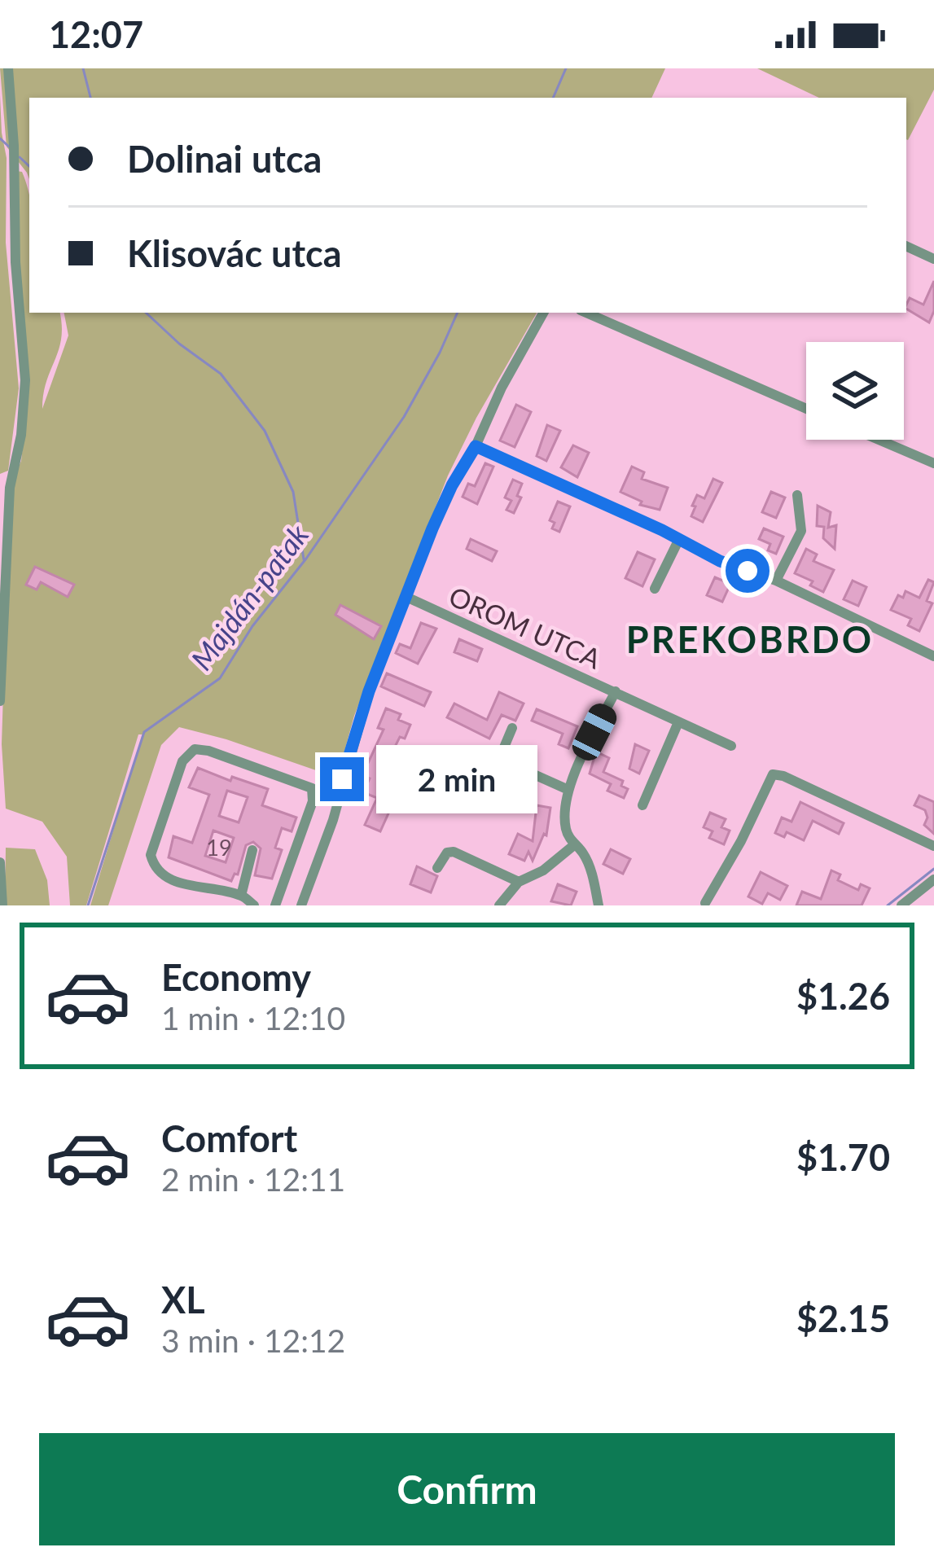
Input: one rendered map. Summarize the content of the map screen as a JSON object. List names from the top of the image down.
{
  "streets": {
    "street": ["OROM UTCA"]
  },
  "districts": ["PREKOBRDO"],
  "water": ["Majdán-patak"],
  "house_numbers": ["19"],
  "page": {
    "status": "12:07",
    "banner": ["Dolinai utca", "Klisovác utca"],
    "bubble": "2 min",
    "list": [
      {
        "name": "Economy",
        "note": "1 min · 12:10",
        "value": "$1.26"
      },
      {
        "name": "Comfort",
        "note": "2 min · 12:11",
        "value": "$1.70"
      },
      {
        "name": "XL",
        "note": "3 min · 12:12",
        "value": "$2.15"
      }
    ],
    "buttons": "Confirm"
  }
}
